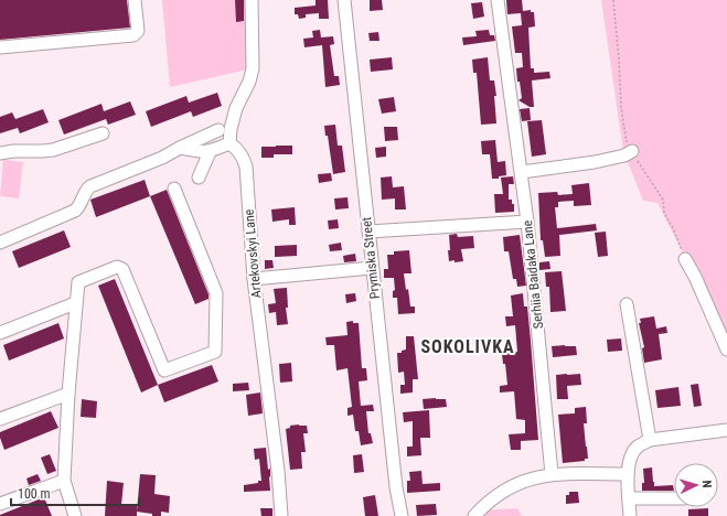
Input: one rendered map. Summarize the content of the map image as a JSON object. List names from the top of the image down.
{
  "streets": {
    "street": ["Artekovskyi Lane", "Prymiska Street", "Serhiia Baidaka Lane"]
  },
  "districts": ["SOKOLIVKA"],
  "scale_bar": "100 m",
  "north": "right"
}
